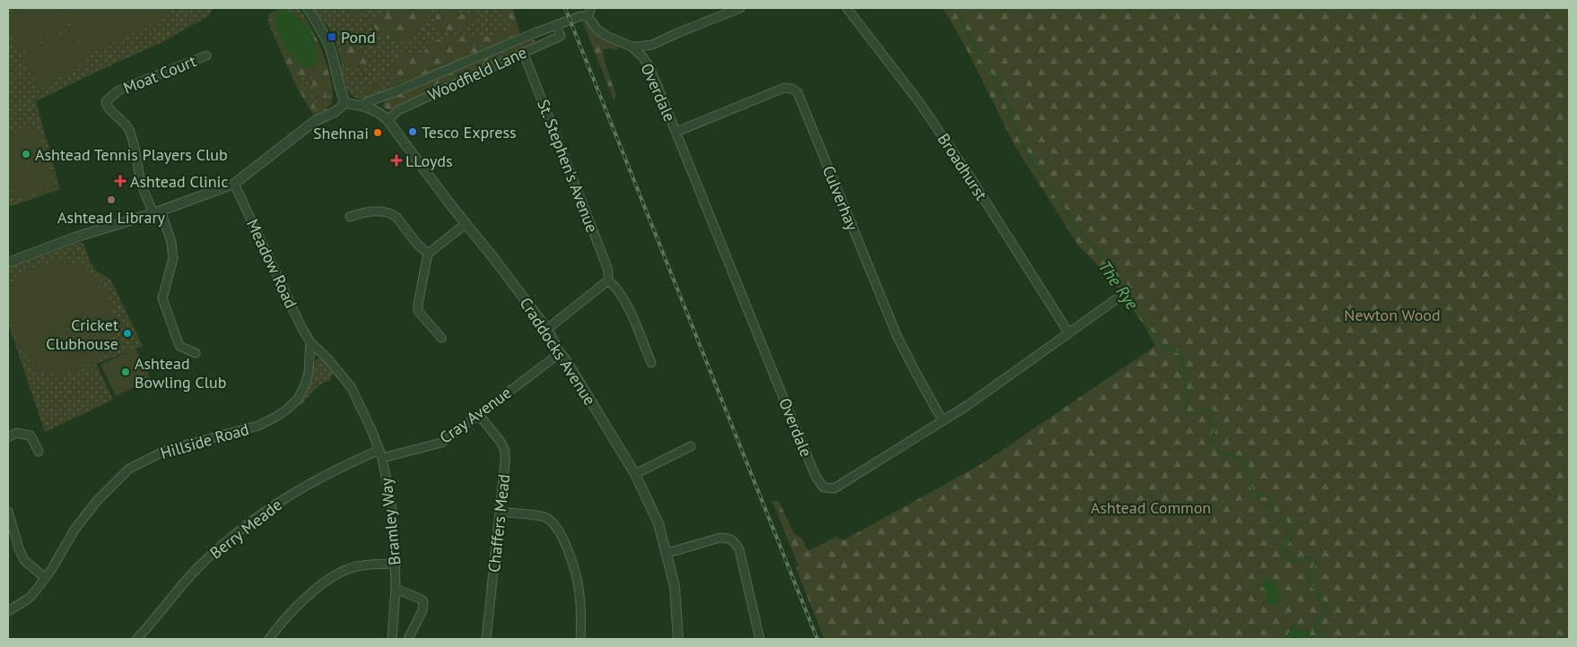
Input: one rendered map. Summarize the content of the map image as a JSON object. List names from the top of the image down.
{
  "streets": {
    "street": [
      "Woodfield Lane",
      "Moat Court",
      "Overdale",
      "St. Stephen's Avenue",
      "Broadhurst",
      "Culverhay",
      "Meadow Road",
      "Craddocks Avenue",
      "Cray Avenue",
      "Hillside Road",
      "Bramley Way",
      "Chaffers Mead",
      "Berry Meade"
    ]
  },
  "crossings": [
    ["Woodfield Lane", "St. Stephen's Avenue"],
    ["Woodfield Lane", "Craddocks Avenue"],
    ["Overdale", "Broadhurst"],
    ["Overdale", "Culverhay"],
    ["Meadow Road", "Hillside Road"],
    ["Meadow Road", "Bramley Way"],
    ["Craddocks Avenue", "Cray Avenue"],
    ["Cray Avenue", "Bramley Way"],
    ["Cray Avenue", "Chaffers Mead"],
    ["Cray Avenue", "Berry Meade"],
    ["Hillside Road", "Bramley Way"],
    ["Bramley Way", "Berry Meade"]
  ],
  "water": ["The Rye"],
  "parks": ["Newton Wood", "Ashtead Common"],
  "places": {
    "transit": ["Pond"],
    "other": [
      "Tesco Express",
      "Shehnai",
      "Ashtead Tennis Players Club",
      "Ashtead Library",
      "Cricket Clubhouse",
      "Ashtead Bowling Club"
    ],
    "health": ["LLoyds", "Ashtead Clinic"]
  }
}
